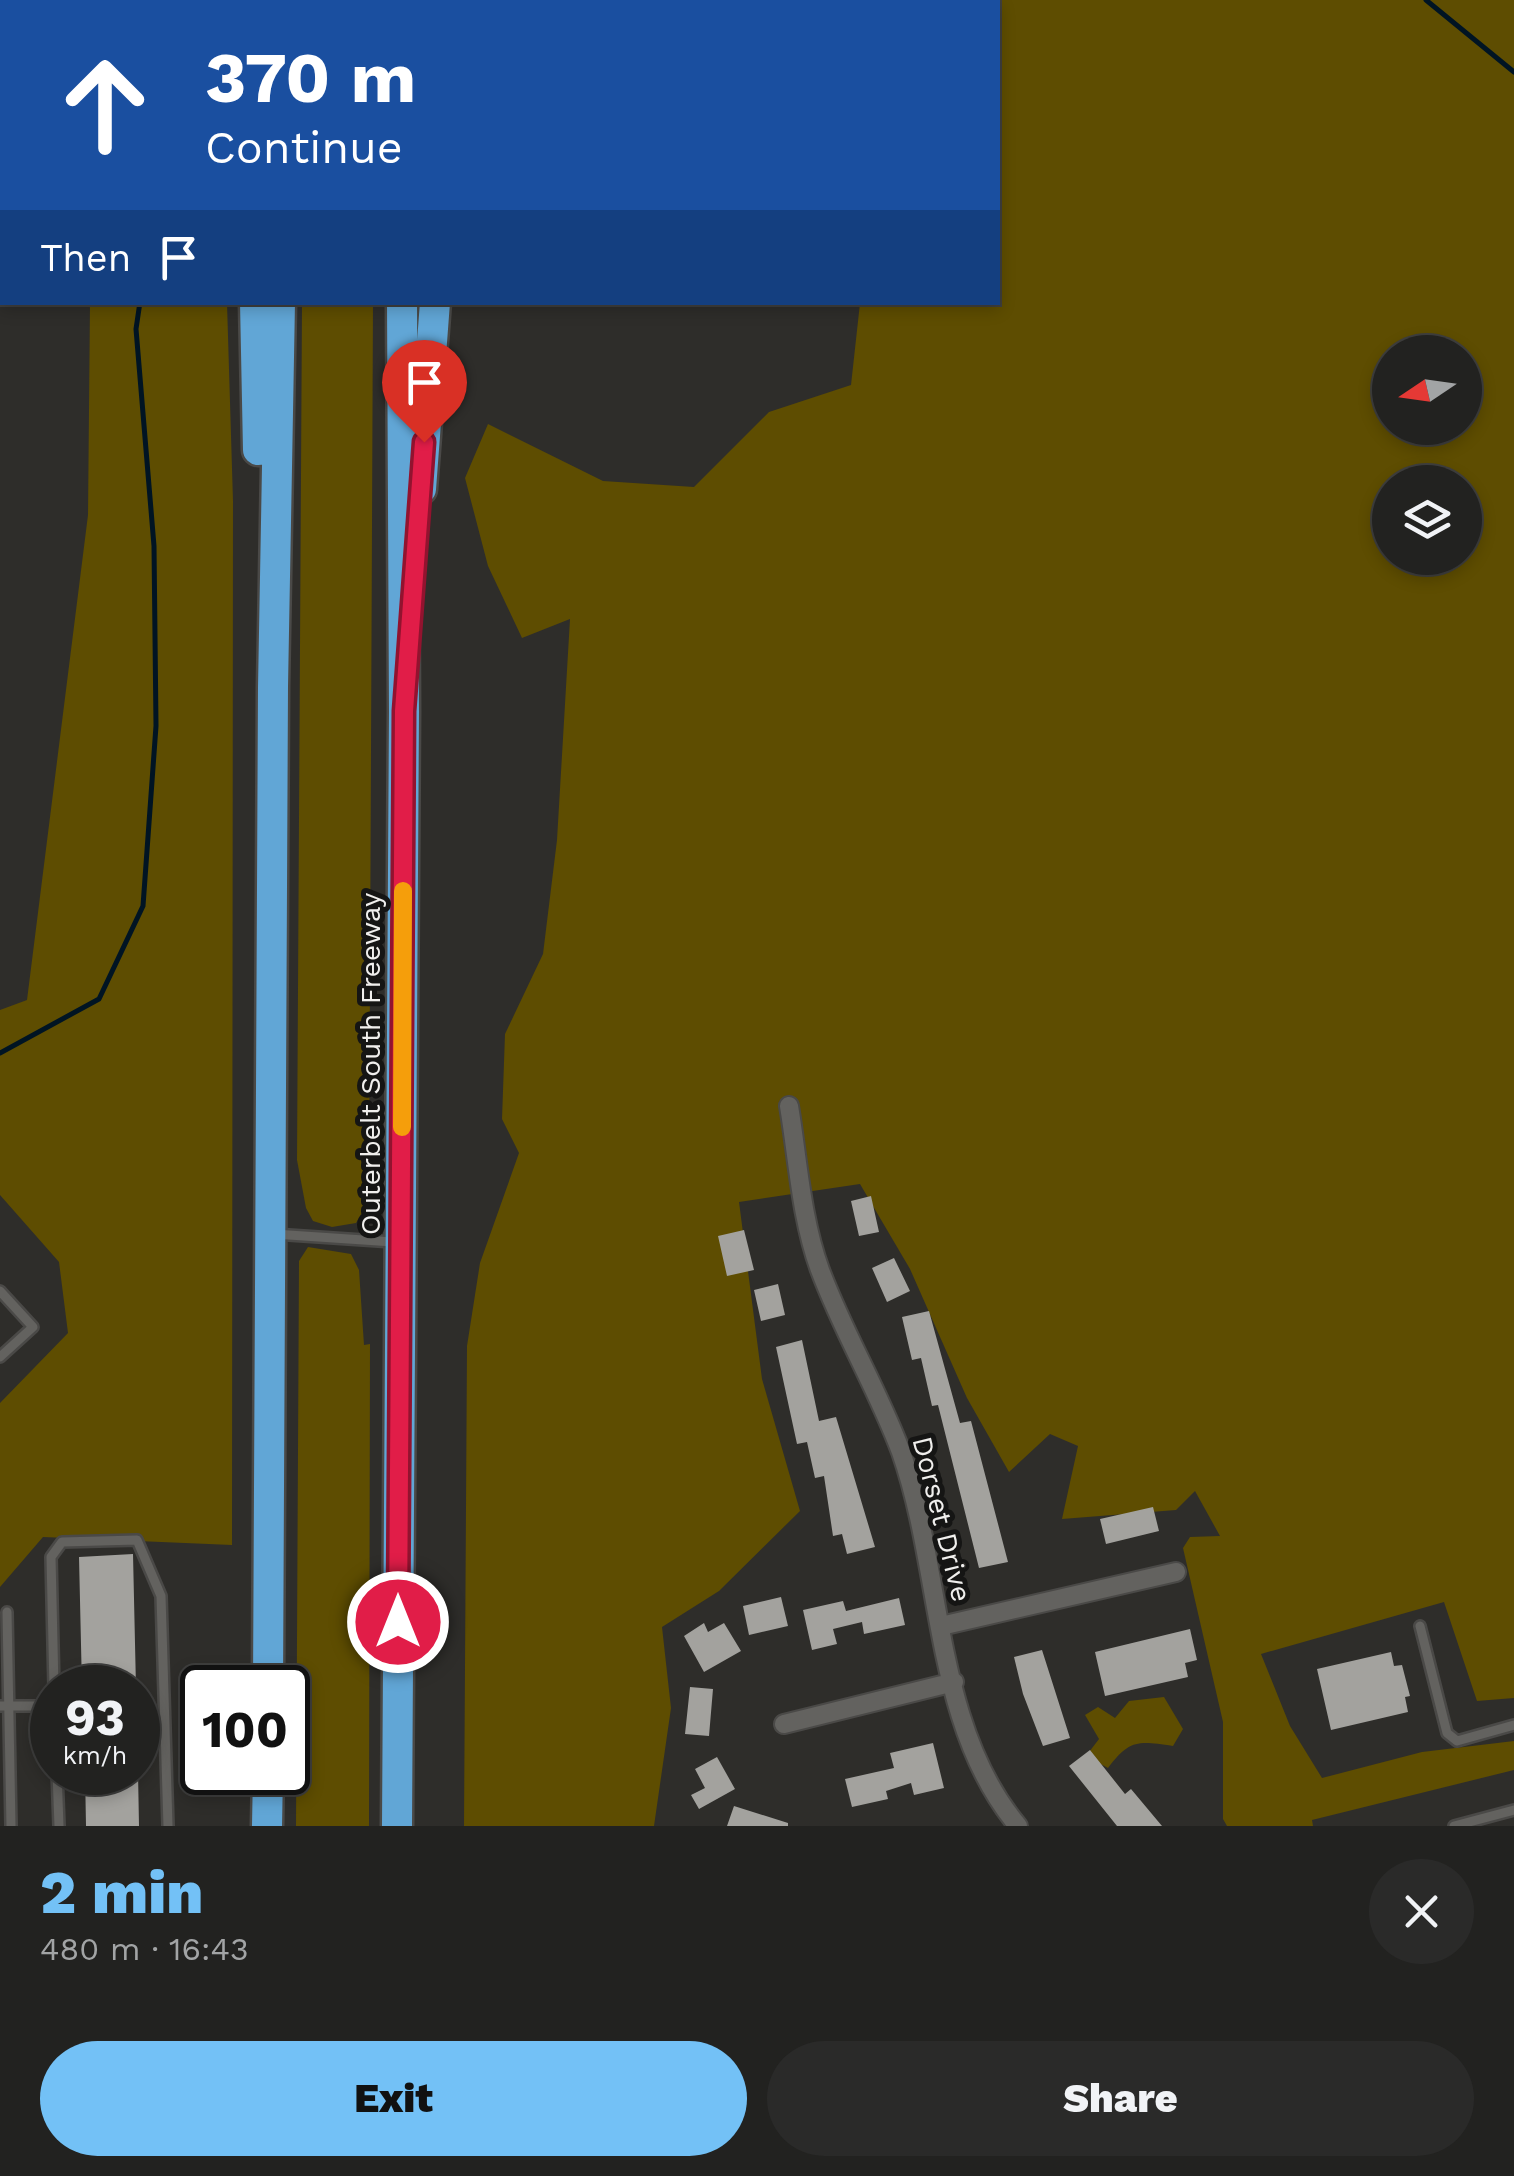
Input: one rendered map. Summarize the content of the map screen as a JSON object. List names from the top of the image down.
{
  "streets": {
    "highway": ["Outerbelt South Freeway"],
    "street": ["Dorset Drive"]
  },
  "north": "left",
  "page": {
    "turn": ["370 m", "Continue"],
    "then": "Then",
    "speed": "93 km/h",
    "limit": "100",
    "heading": ["2 min", "480 m · 16:43"],
    "buttons": ["Exit", "Share"]
  }
}
